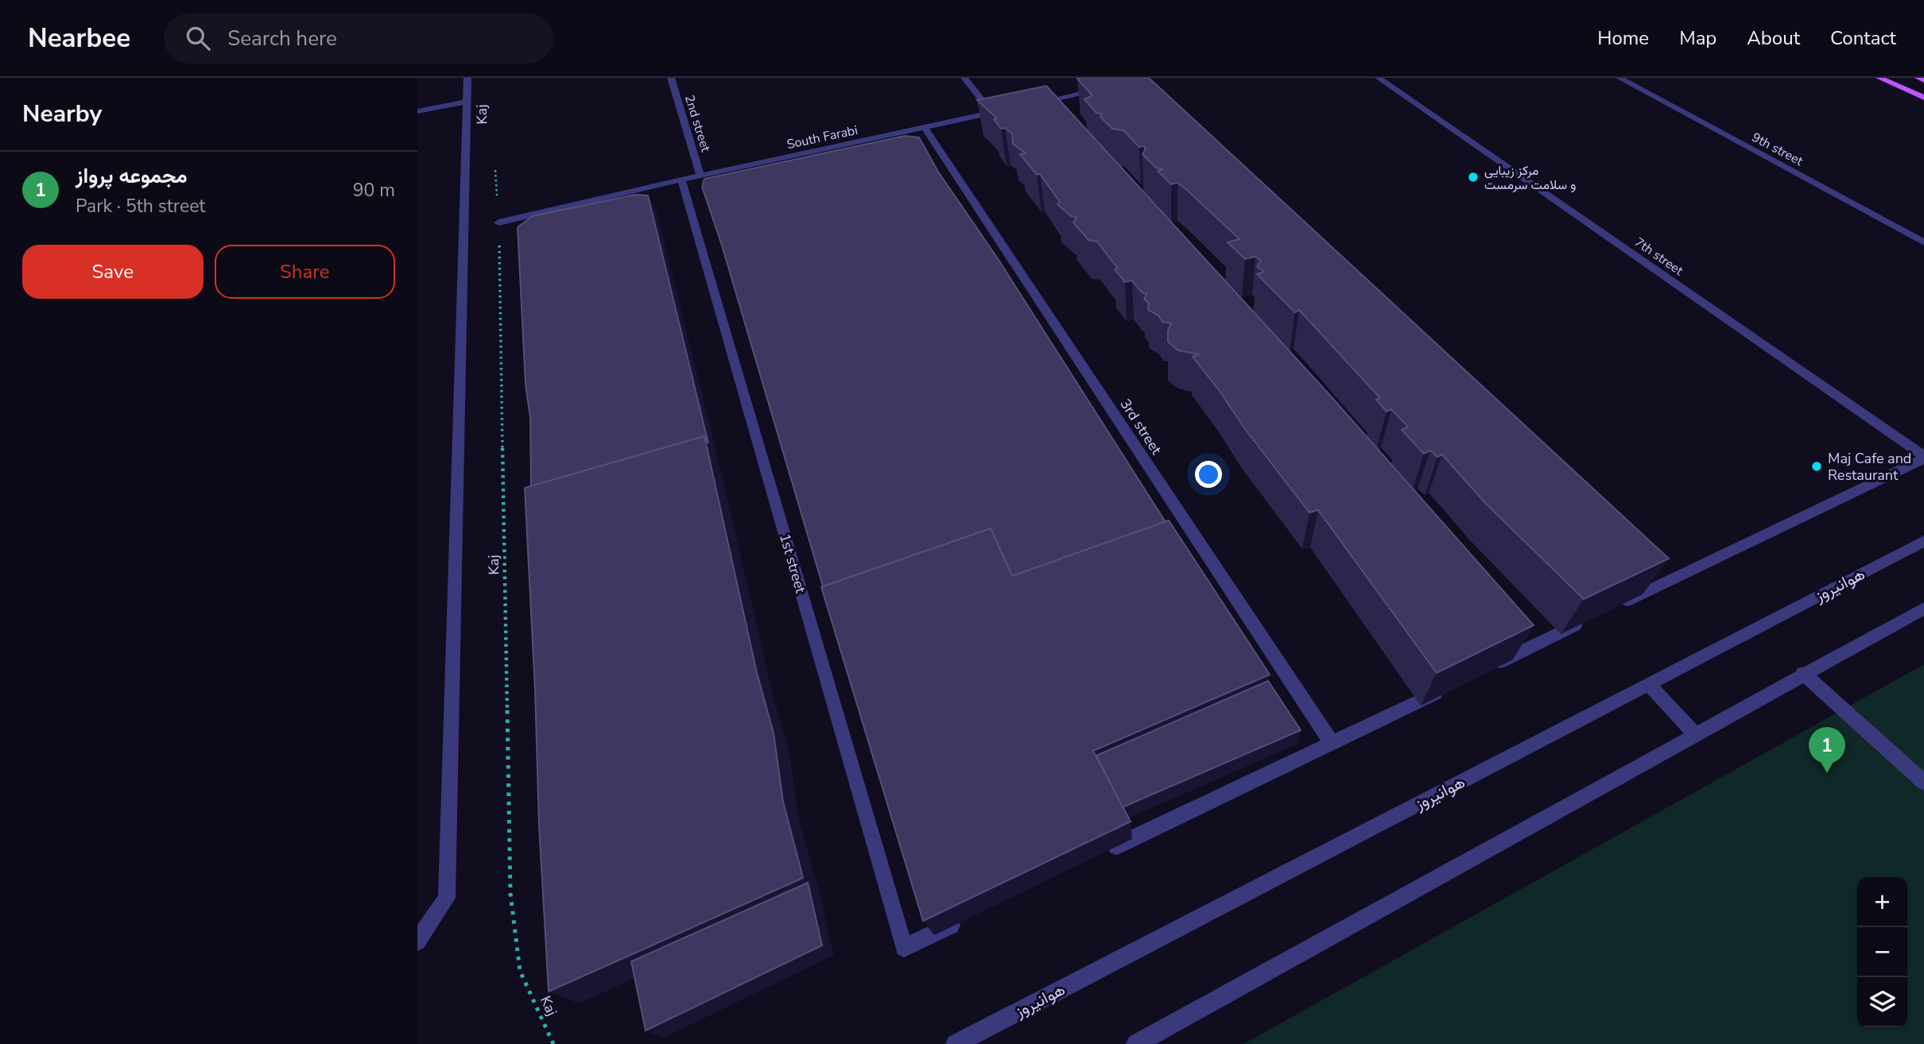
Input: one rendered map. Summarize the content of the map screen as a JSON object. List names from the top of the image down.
{
  "streets": {
    "street": [
      "2nd street",
      "South Farabi",
      "9th street",
      "7th street",
      "3rd street",
      "1st street",
      "هوانیروز"
    ],
    "path": ["Kaj"]
  },
  "crossings": [
    ["Kaj", "South Farabi"],
    ["2nd street", "South Farabi"],
    ["South Farabi", "3rd street"],
    ["South Farabi", "1st street"]
  ],
  "places": ["مرکز زیبایی و سلامت سرمست", "Maj Cafe and Restaurant"],
  "page": {
    "header": "Nearbee",
    "search": "Search here",
    "nav": [
      "Home",
      "Map",
      "About",
      "Contact"
    ],
    "heading": "Nearby",
    "list": [
      {
        "mark": "1",
        "name": "مجموعه پرواز",
        "note": "Park · 5th street",
        "value": "90 m"
      }
    ],
    "buttons": ["Save", "Share"],
    "pins": "1",
    "map_buttons": ["+", "−"]
  }
}
